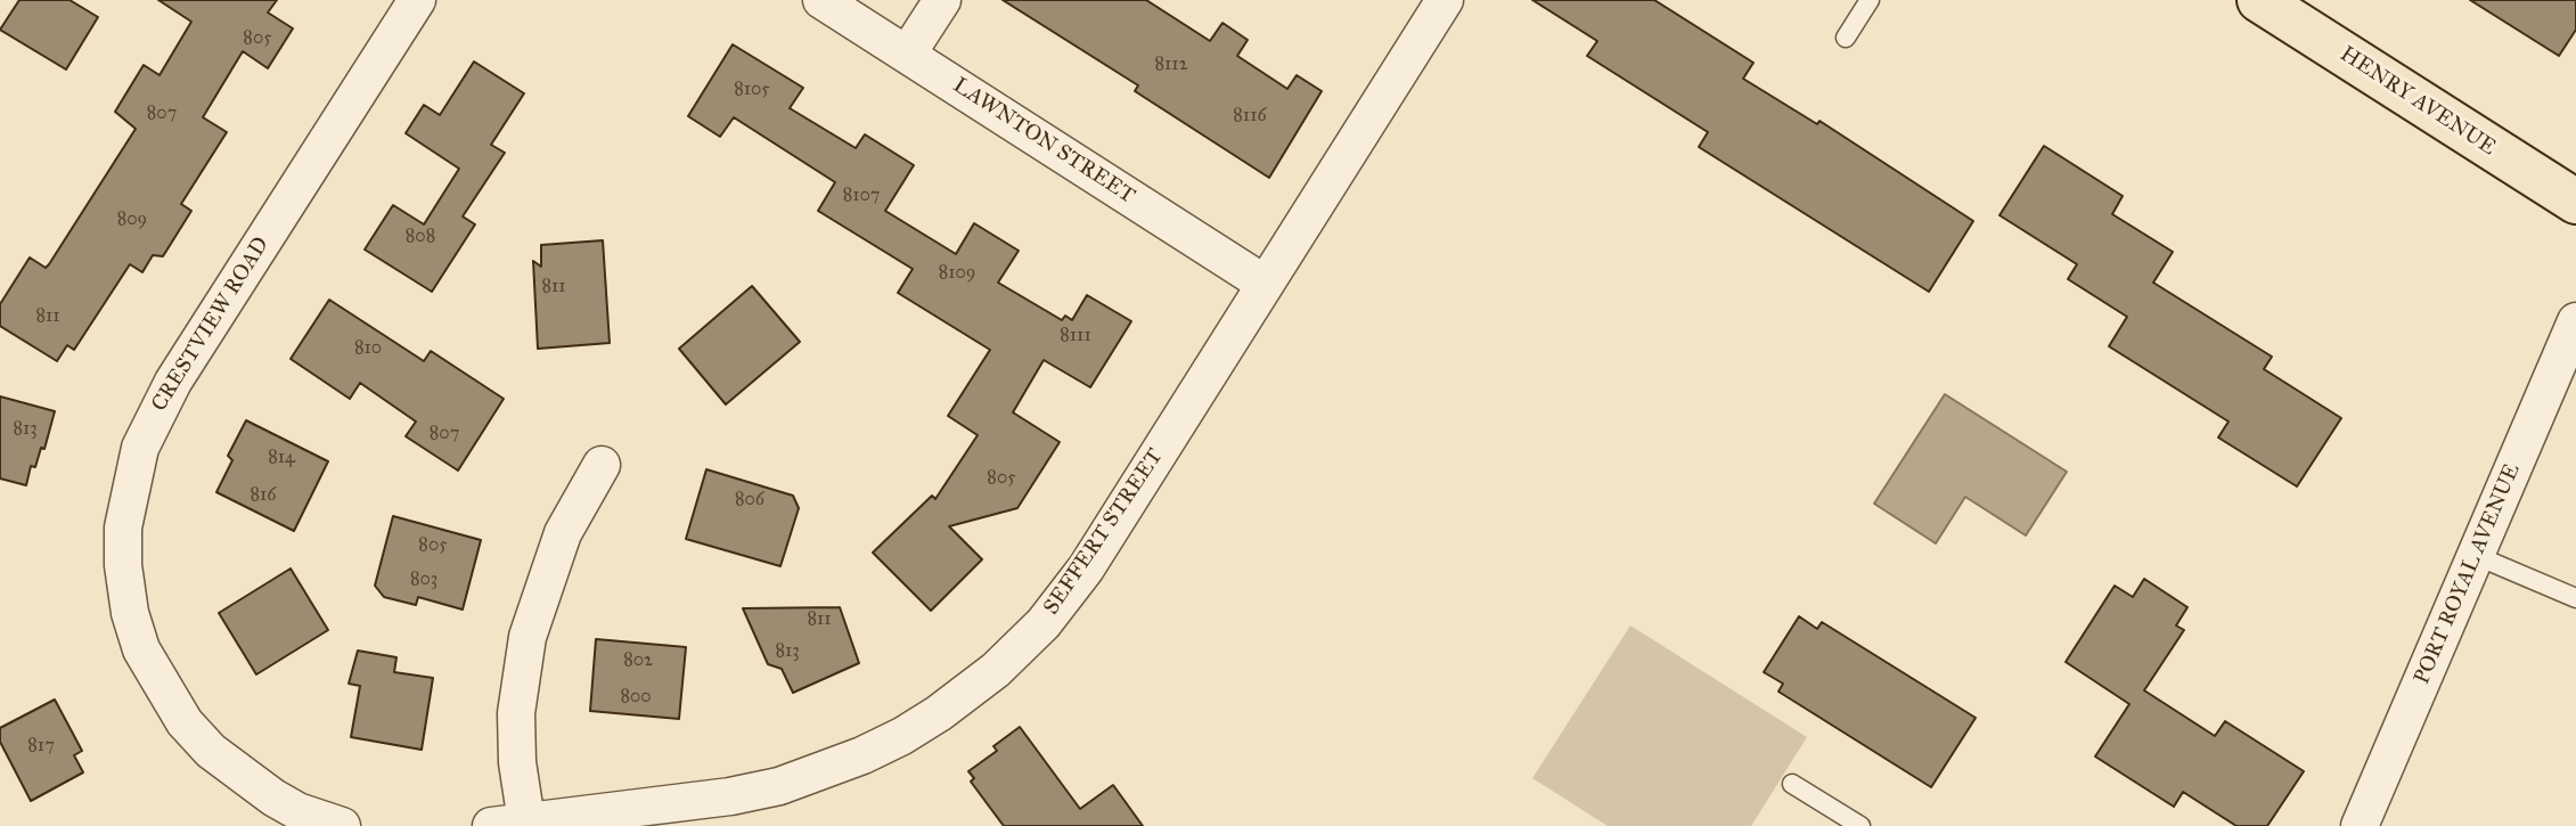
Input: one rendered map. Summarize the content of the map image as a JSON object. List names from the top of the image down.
{
  "streets": {
    "main road": ["HENRY AVENUE"],
    "street": [
      "LAWNTON STREET",
      "CRESTVIEW ROAD",
      "SEFFERT STREET",
      "PORT ROYAL AVENUE"
    ]
  },
  "crossings": [
    ["LAWNTON STREET", "SEFFERT STREET"]
  ],
  "house_numbers": [
    "805",
    "8112",
    "8105",
    "807",
    "8116",
    "8107",
    "809",
    "808",
    "8109",
    "811",
    "811",
    "8111",
    "810",
    "813",
    "807",
    "814",
    "805",
    "816",
    "806",
    "805",
    "803",
    "811",
    "813",
    "802",
    "800",
    "817"
  ]
}
